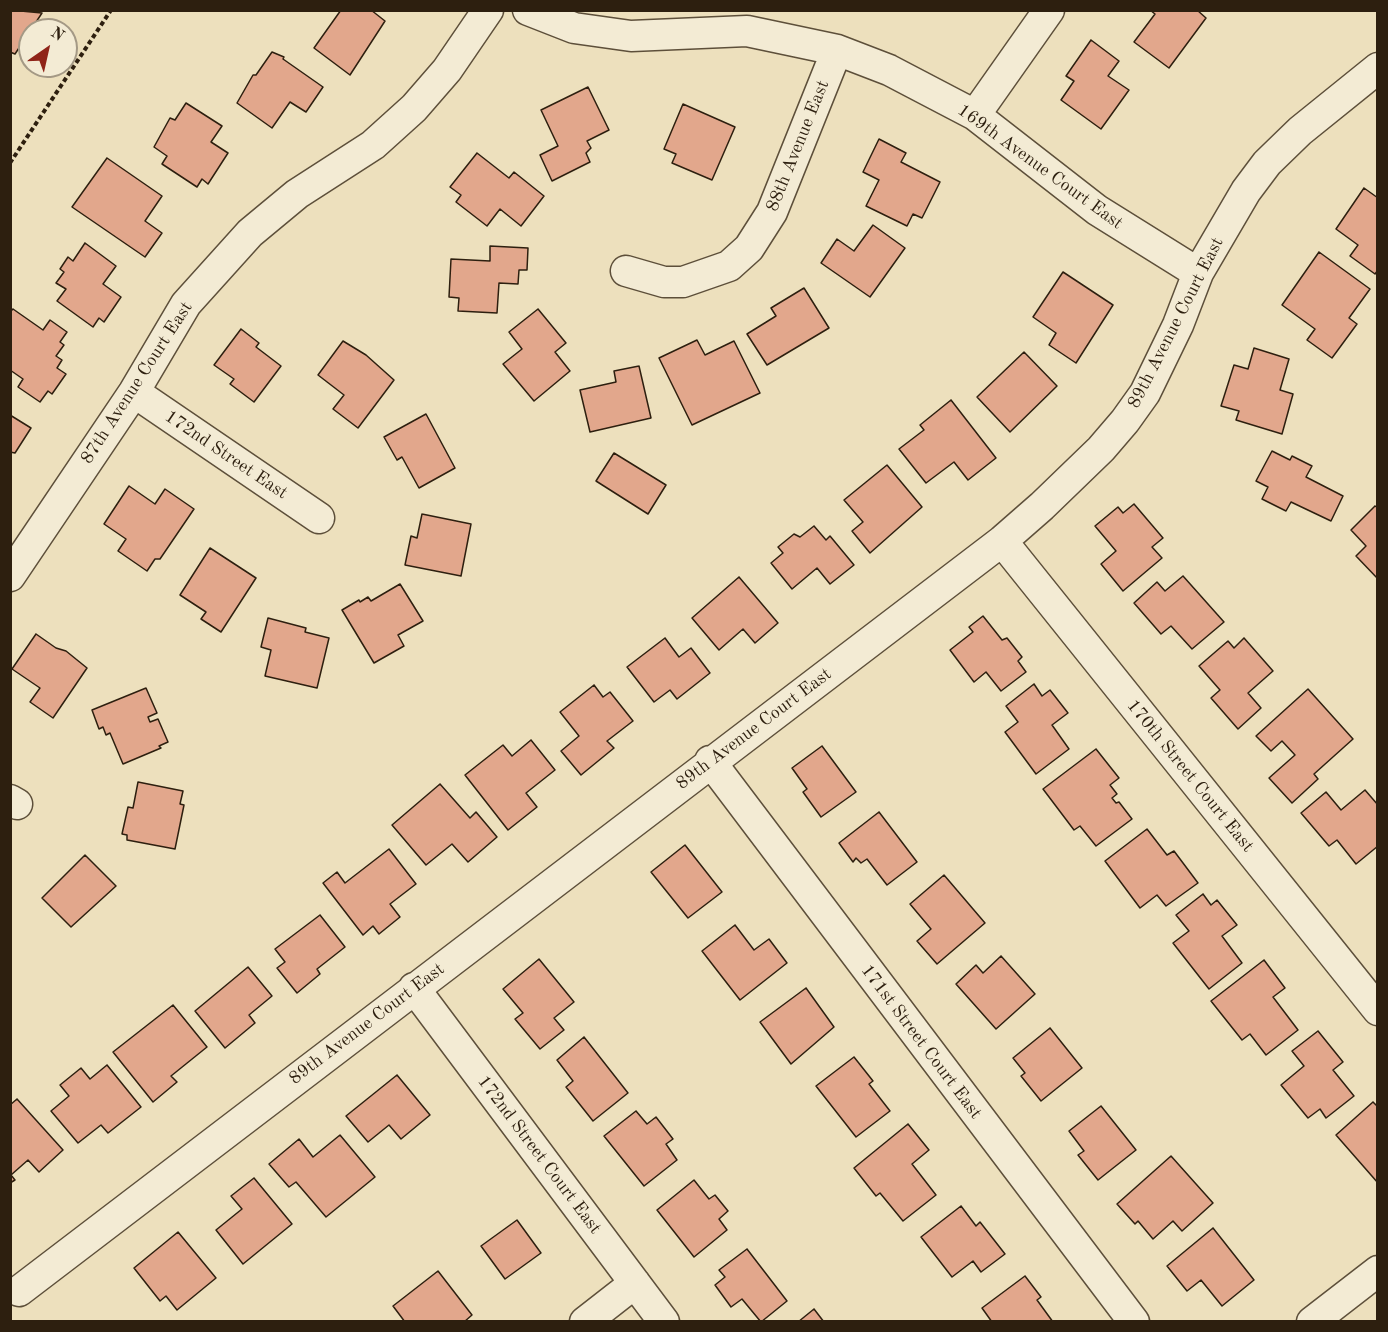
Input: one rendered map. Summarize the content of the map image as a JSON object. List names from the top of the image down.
{
  "streets": {
    "street": [
      "88th Avenue East",
      "169th Avenue Court East",
      "89th Avenue Court East",
      "87th Avenue Court East",
      "172nd Street East",
      "170th Street Court East",
      "171st Street Court East",
      "172nd Street Court East"
    ]
  },
  "crossings": [
    ["88th Avenue East", "169th Avenue Court East"],
    ["169th Avenue Court East", "89th Avenue Court East"],
    ["89th Avenue Court East", "170th Street Court East"],
    ["89th Avenue Court East", "171st Street Court East"],
    ["89th Avenue Court East", "172nd Street Court East"],
    ["87th Avenue Court East", "172nd Street East"]
  ],
  "north": "top right"
}
